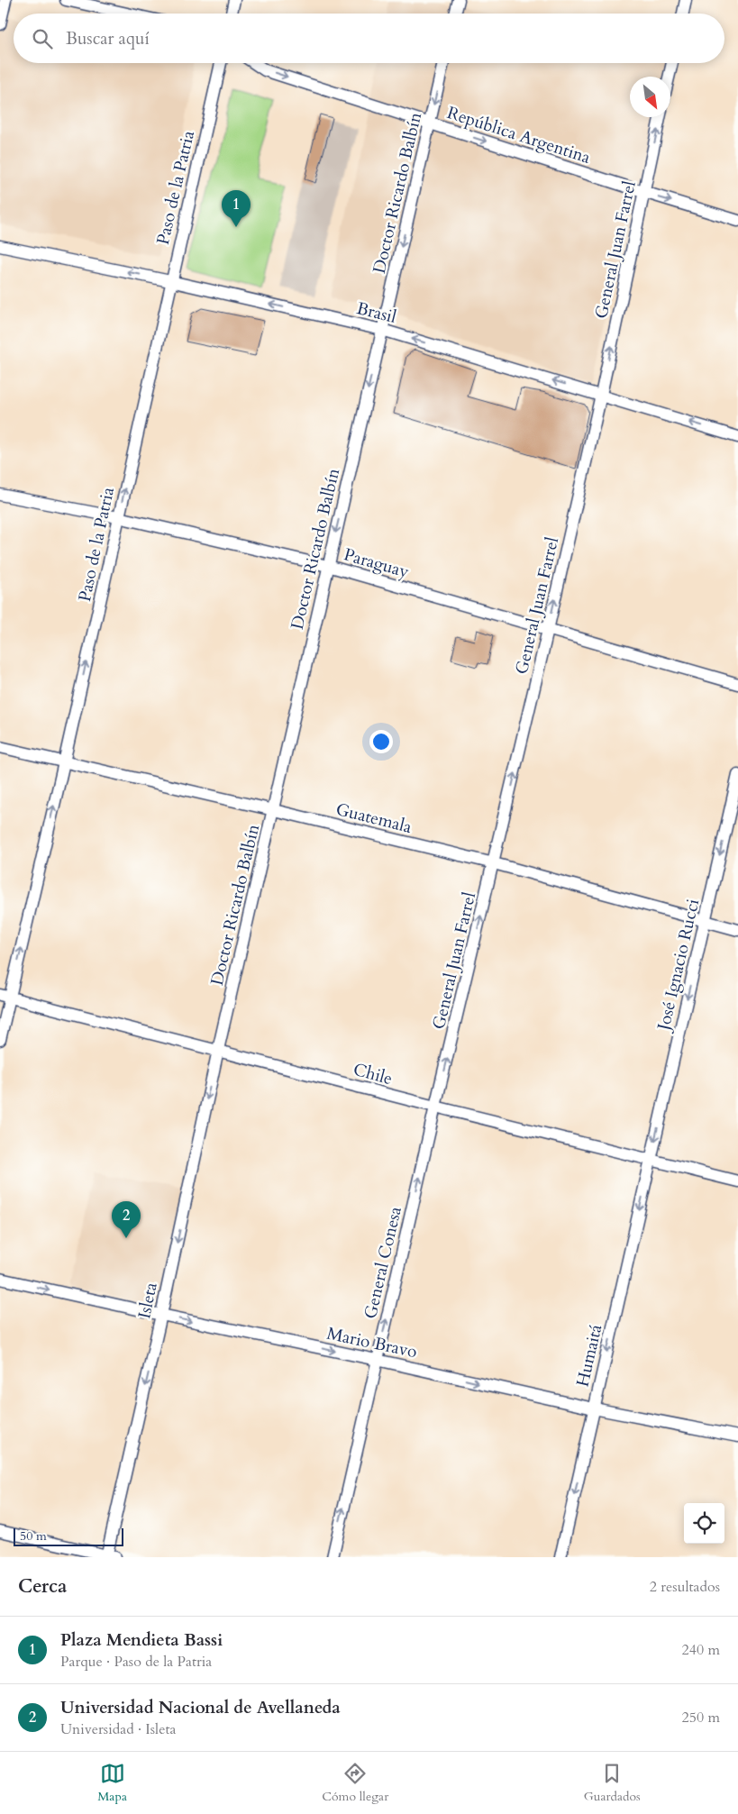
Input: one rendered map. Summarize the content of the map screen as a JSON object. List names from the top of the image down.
{
  "streets": {
    "street": [
      "República Argentina",
      "Paso de la Patria",
      "Doctor Ricardo Balbín",
      "General Juan Farrel",
      "Brasil",
      "Paraguay",
      "Guatemala",
      "José Ignacio Rucci",
      "Chile",
      "General Conesa",
      "Isleta",
      "Mario Bravo",
      "Humaitá"
    ]
  },
  "crossings": [
    ["República Argentina", "Doctor Ricardo Balbín"],
    ["República Argentina", "General Juan Farrel"],
    ["Paso de la Patria", "Brasil"],
    ["Paso de la Patria", "Paraguay"],
    ["Paso de la Patria", "Guatemala"],
    ["Paso de la Patria", "Chile"],
    ["Doctor Ricardo Balbín", "Brasil"],
    ["Doctor Ricardo Balbín", "Paraguay"],
    ["Doctor Ricardo Balbín", "Guatemala"],
    ["Doctor Ricardo Balbín", "Chile"],
    ["Doctor Ricardo Balbín", "Isleta"],
    ["General Juan Farrel", "Brasil"],
    ["General Juan Farrel", "Paraguay"],
    ["General Juan Farrel", "Guatemala"],
    ["General Juan Farrel", "Chile"],
    ["General Juan Farrel", "General Conesa"],
    ["Guatemala", "José Ignacio Rucci"],
    ["José Ignacio Rucci", "Chile"],
    ["José Ignacio Rucci", "Humaitá"],
    ["Chile", "General Conesa"],
    ["Chile", "Isleta"],
    ["Chile", "Humaitá"],
    ["General Conesa", "Mario Bravo"],
    ["Isleta", "Mario Bravo"],
    ["Mario Bravo", "Humaitá"]
  ],
  "one_way": [
    "República Argentina",
    "Paso de la Patria",
    "Doctor Ricardo Balbín",
    "General Juan Farrel",
    "Brasil",
    "José Ignacio Rucci",
    "General Conesa",
    "Isleta",
    "Mario Bravo",
    "Humaitá"
  ],
  "scale_bar": "50 m",
  "north": "bottom right",
  "page": {
    "search": "Buscar aquí",
    "pins": ["1", "2"],
    "scale": "50 m",
    "heading": ["Cerca", "2 resultados"],
    "list": [
      {
        "mark": "1",
        "name": "Plaza Mendieta Bassi",
        "note": "Parque · Paso de la Patria",
        "value": "240 m"
      },
      {
        "mark": "2",
        "name": "Universidad Nacional de Avellaneda",
        "note": "Universidad · Isleta",
        "value": "250 m"
      }
    ],
    "nav": ["Mapa", "Cómo llegar", "Guardados"]
  }
}
